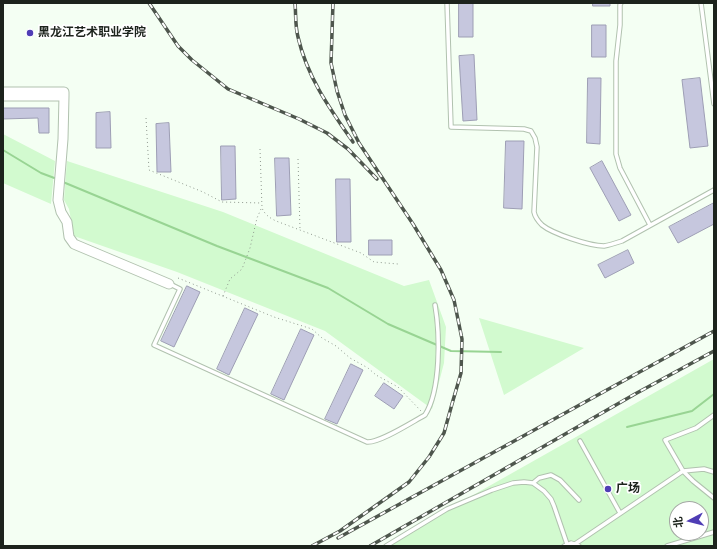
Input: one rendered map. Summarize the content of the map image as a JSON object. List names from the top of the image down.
{
  "places": ["黑龙江艺术职业学院", "广场"],
  "north": "left"
}
